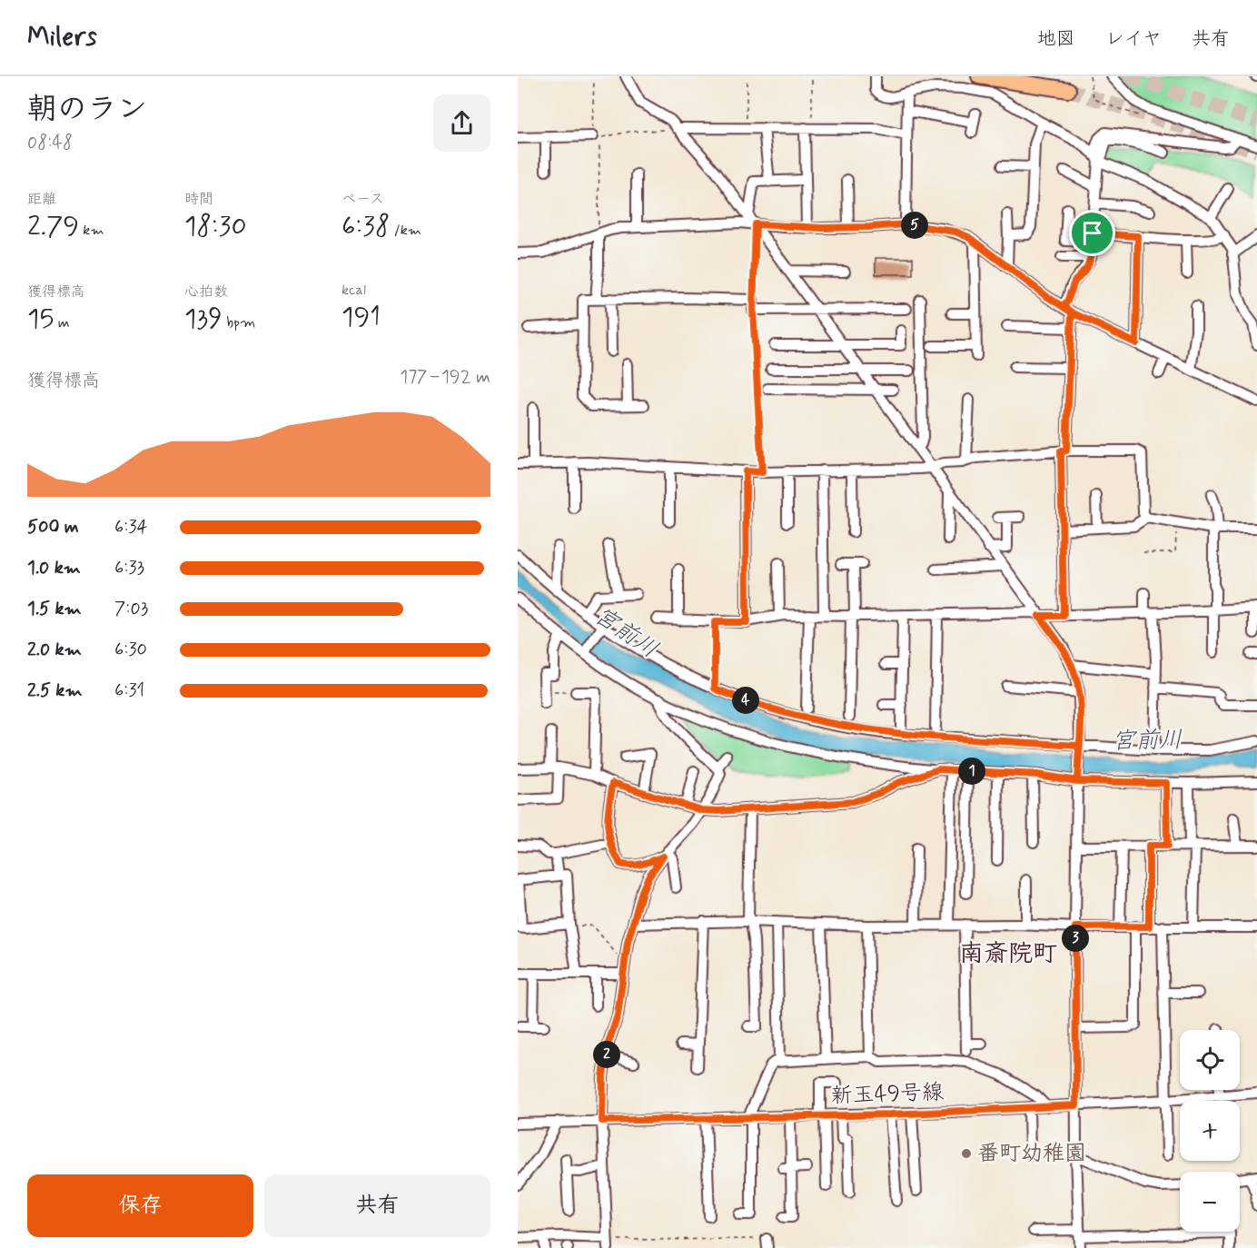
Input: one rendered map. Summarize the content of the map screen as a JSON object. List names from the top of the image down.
{
  "streets": {
    "street": ["新玉49号線"]
  },
  "districts": ["南斎院町"],
  "water": ["宮前川"],
  "places": ["番町幼稚園"],
  "page": {
    "header": "Milers",
    "nav": ["地図", "レイヤ", "共有"],
    "heading": ["朝のラン", "08:48"],
    "stats": [
      ["距離", "2.79 km"],
      ["時間", "18:30"],
      ["ペース", "6:38 /km"],
      ["獲得標高", "15 m"],
      ["心拍数", "139 bpm"],
      ["kcal", "191"]
    ],
    "pins": [
      "5",
      "4",
      "1",
      "3",
      "2"
    ],
    "chart": ["獲得標高", "177–192 m"],
    "list": [
      {
        "name": "500 m",
        "note": "6:34"
      },
      {
        "name": "1.0 km",
        "note": "6:33"
      },
      {
        "name": "1.5 km",
        "note": "7:03"
      },
      {
        "name": "2.0 km",
        "note": "6:30"
      },
      {
        "name": "2.5 km",
        "note": "6:31"
      }
    ],
    "map_buttons": ["+", "−"],
    "buttons": ["保存", "共有"]
  }
}
